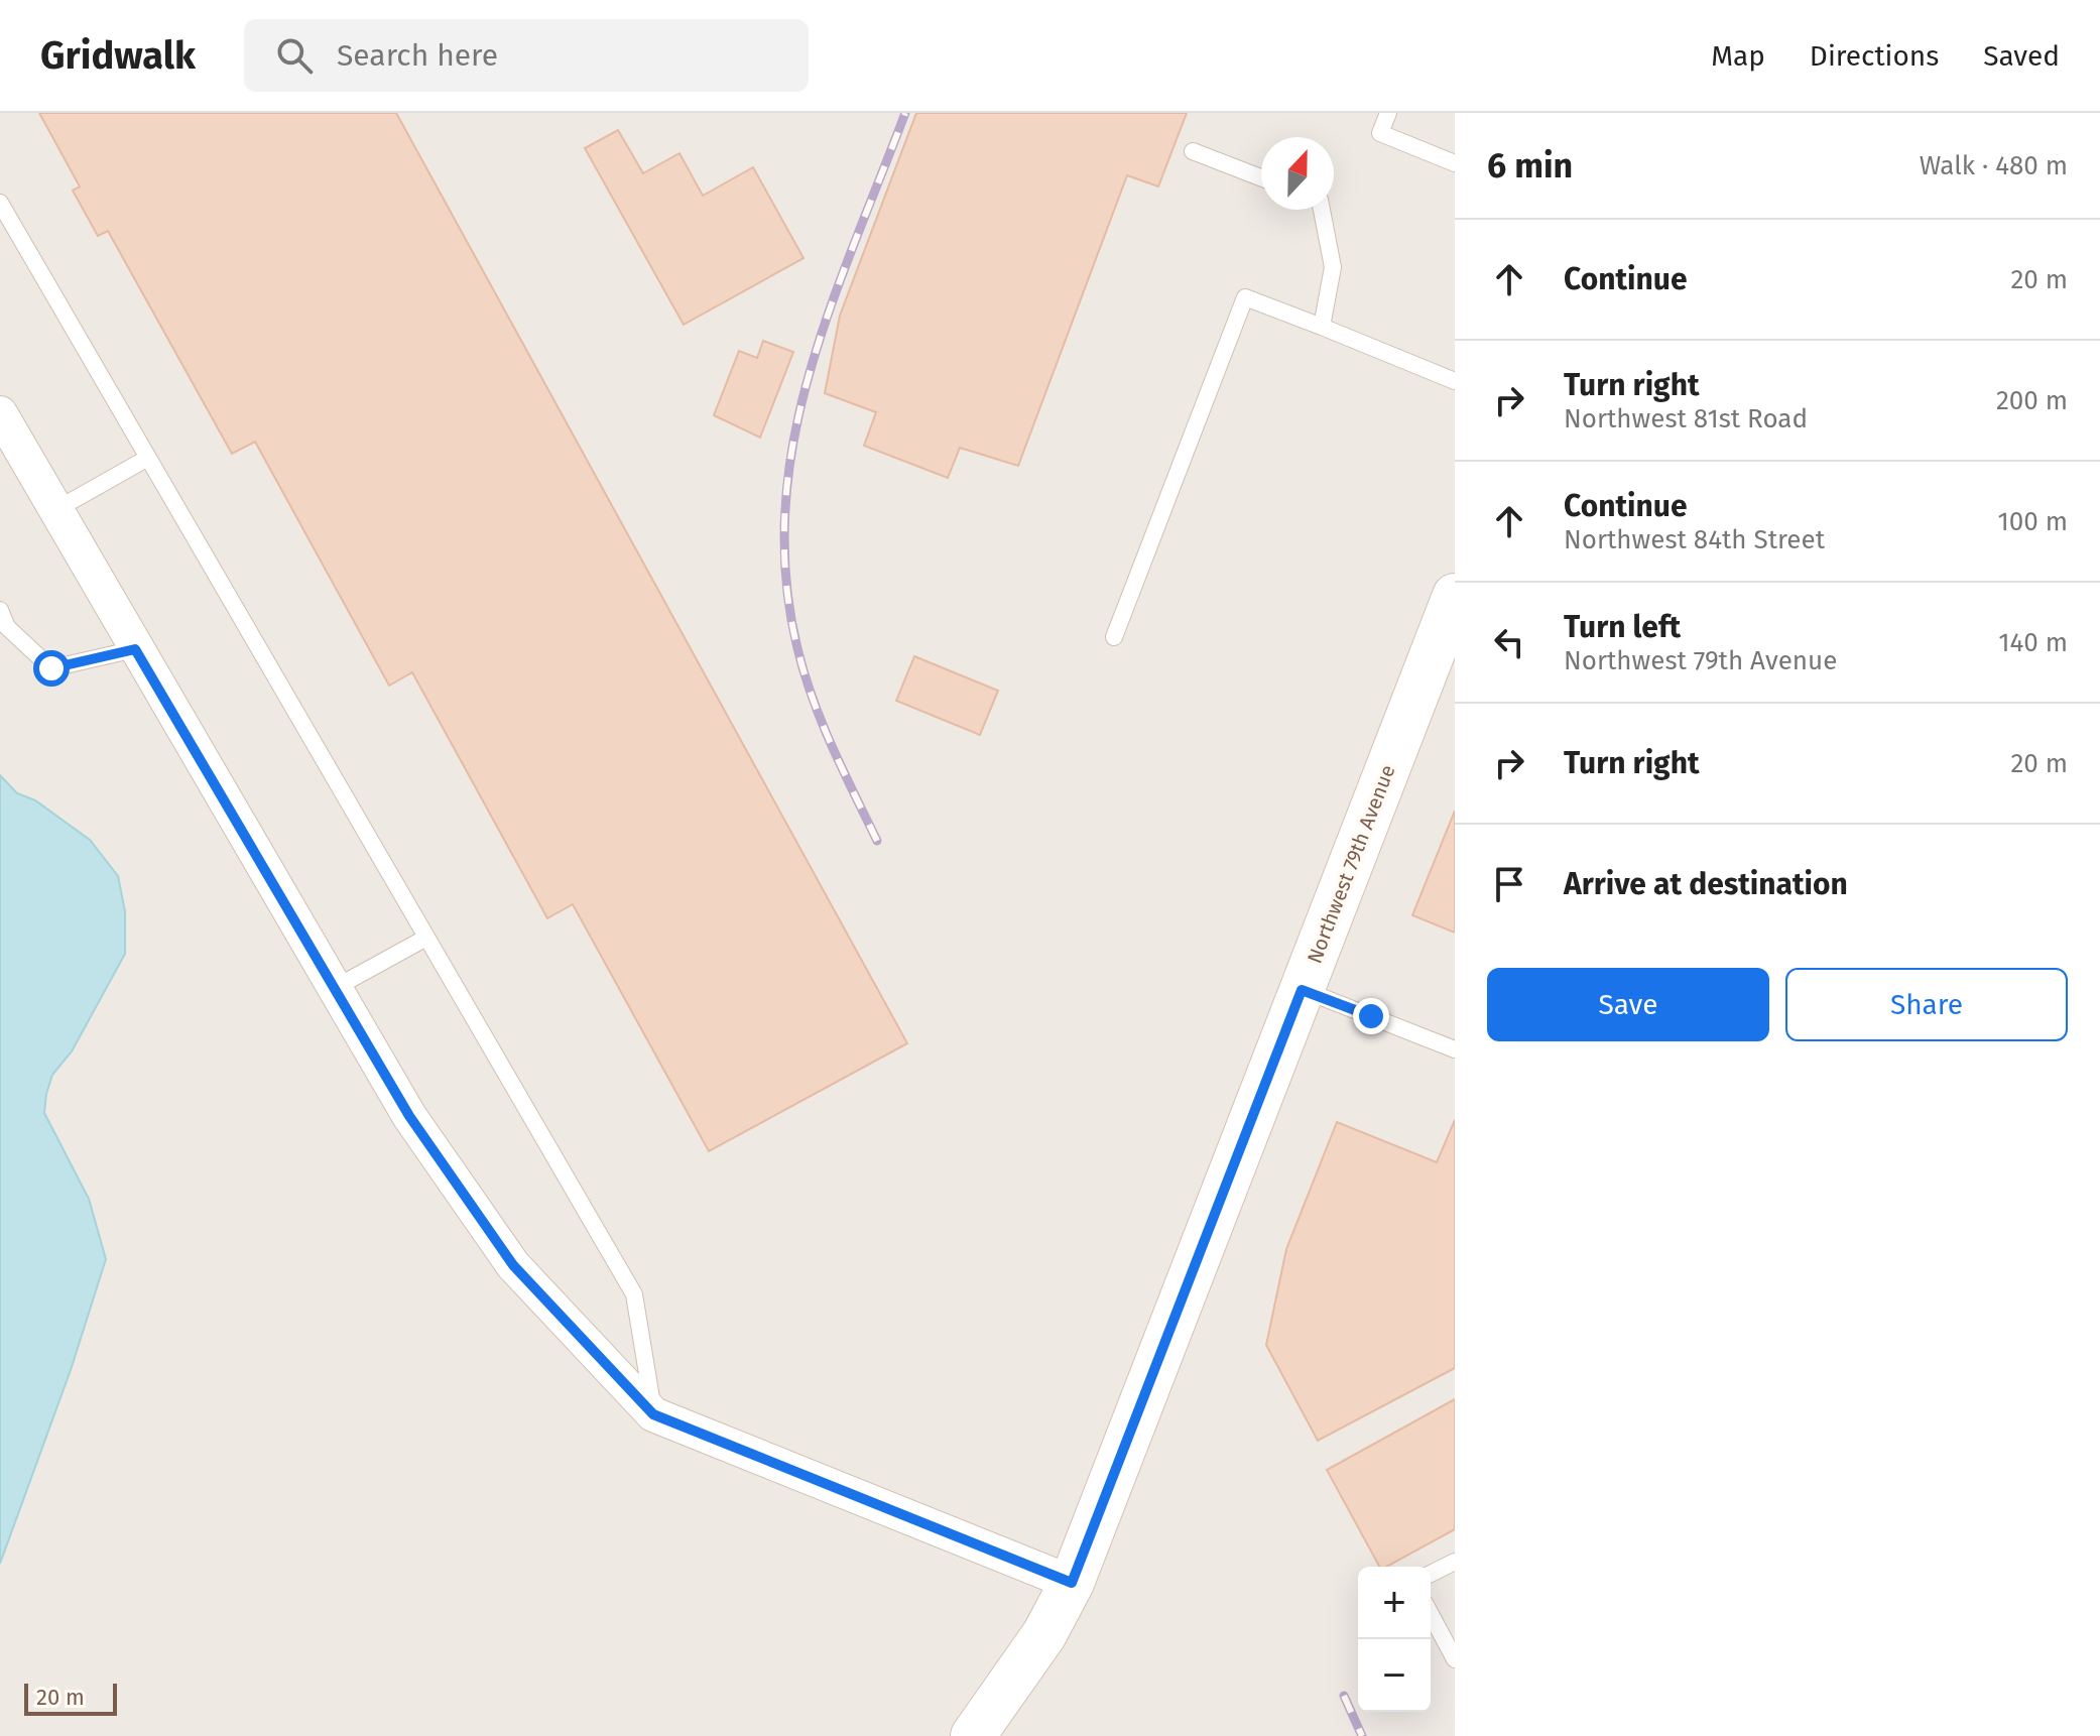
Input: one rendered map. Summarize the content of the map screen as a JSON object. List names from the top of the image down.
{
  "streets": {
    "main road": ["Northwest 79th Avenue"]
  },
  "scale_bar": "20 m",
  "north": "top",
  "page": {
    "header": "Gridwalk",
    "search": "Search here",
    "nav": ["Map", "Directions", "Saved"],
    "heading": ["6 min", "Walk · 480 m"],
    "list": [
      ["Continue", "20 m"],
      ["Turn right", "Northwest 81st Road", "200 m"],
      ["Continue", "Northwest 84th Street", "100 m"],
      ["Turn left", "Northwest 79th Avenue", "140 m"],
      ["Turn right", "20 m"],
      "Arrive at destination"
    ],
    "buttons": ["Save", "Share"],
    "map_buttons": ["+", "−"],
    "scale": "20 m"
  }
}
